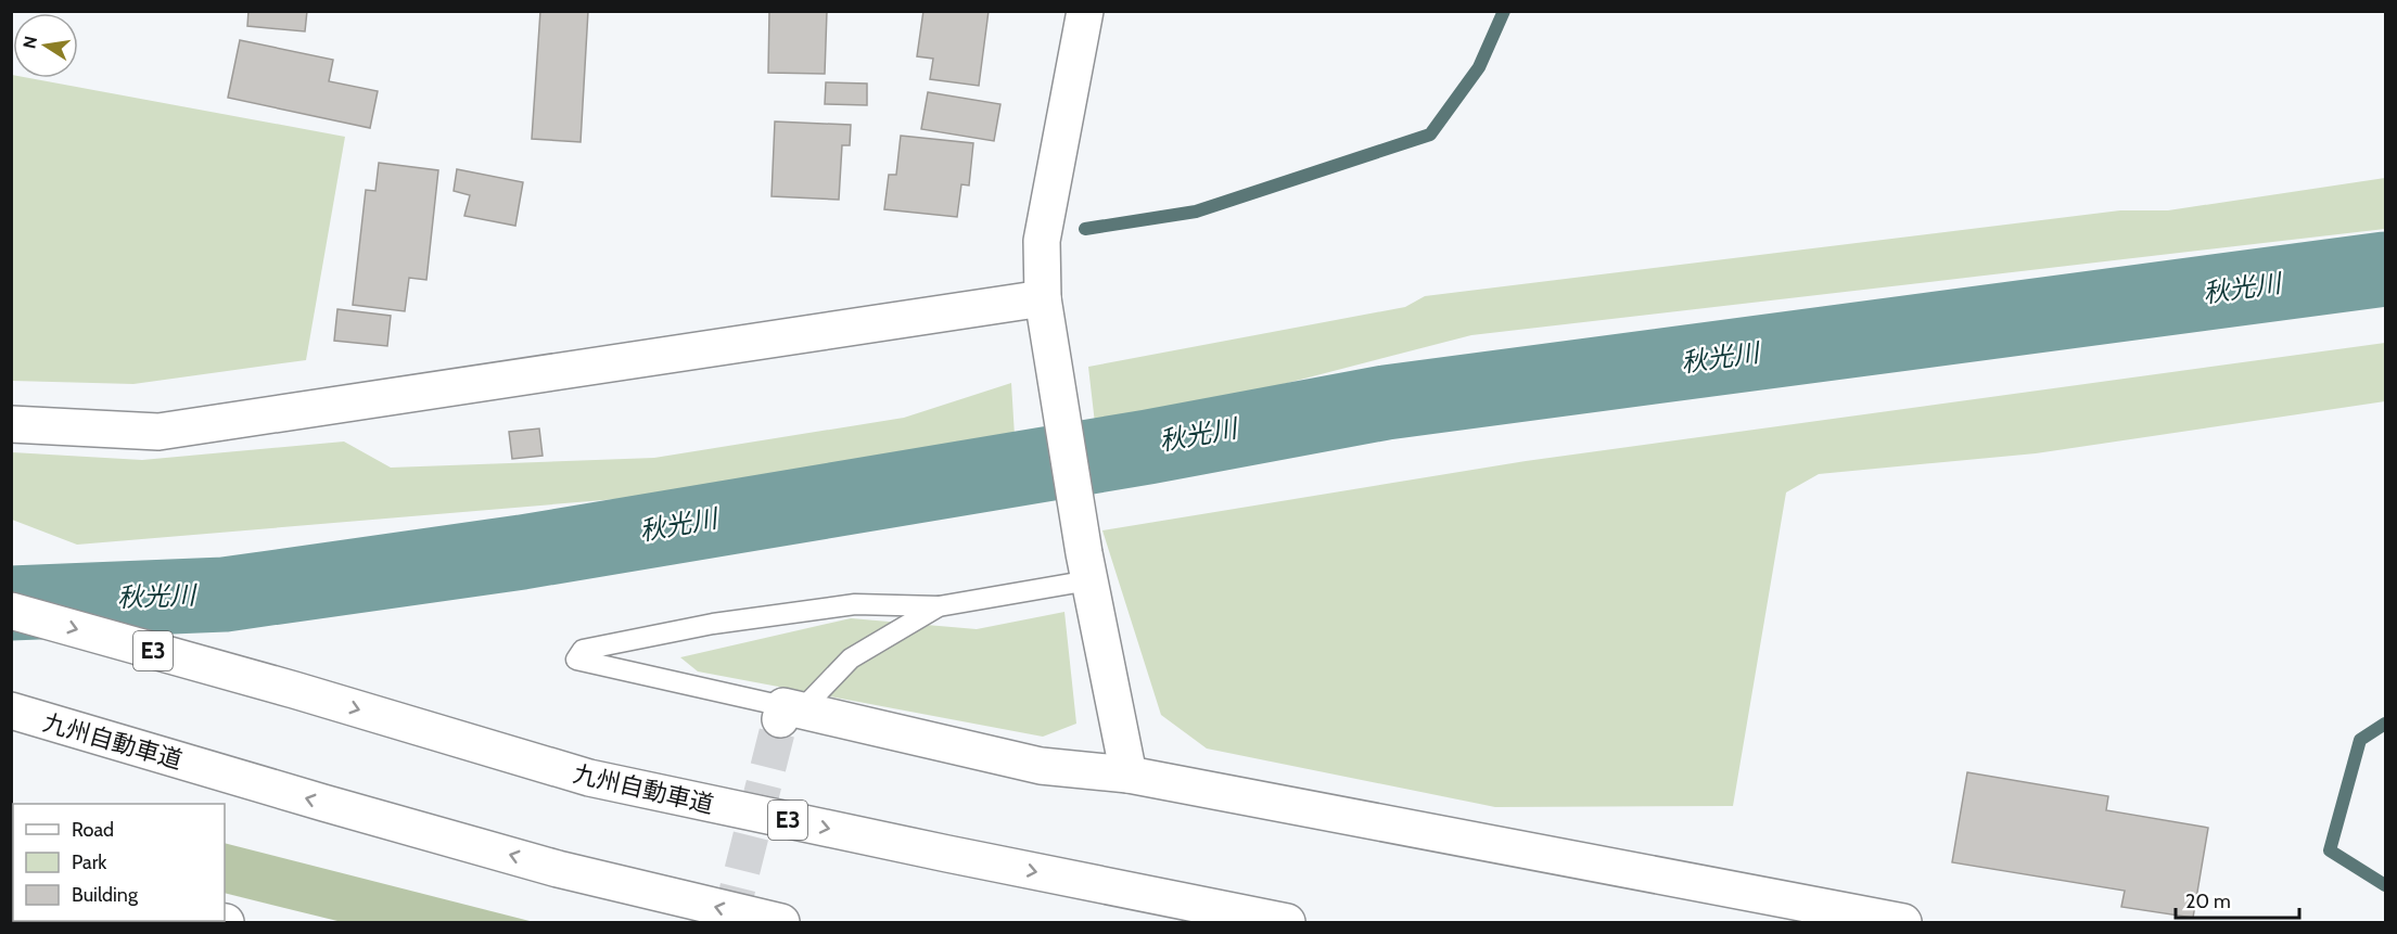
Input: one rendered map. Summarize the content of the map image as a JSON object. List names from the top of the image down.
{
  "streets": {
    "main road": ["E3", "九州自動車道"]
  },
  "water": ["秋光川"],
  "legend": ["Road", "Park", "Building"],
  "scale_bar": "20 m",
  "north": "left"
}
